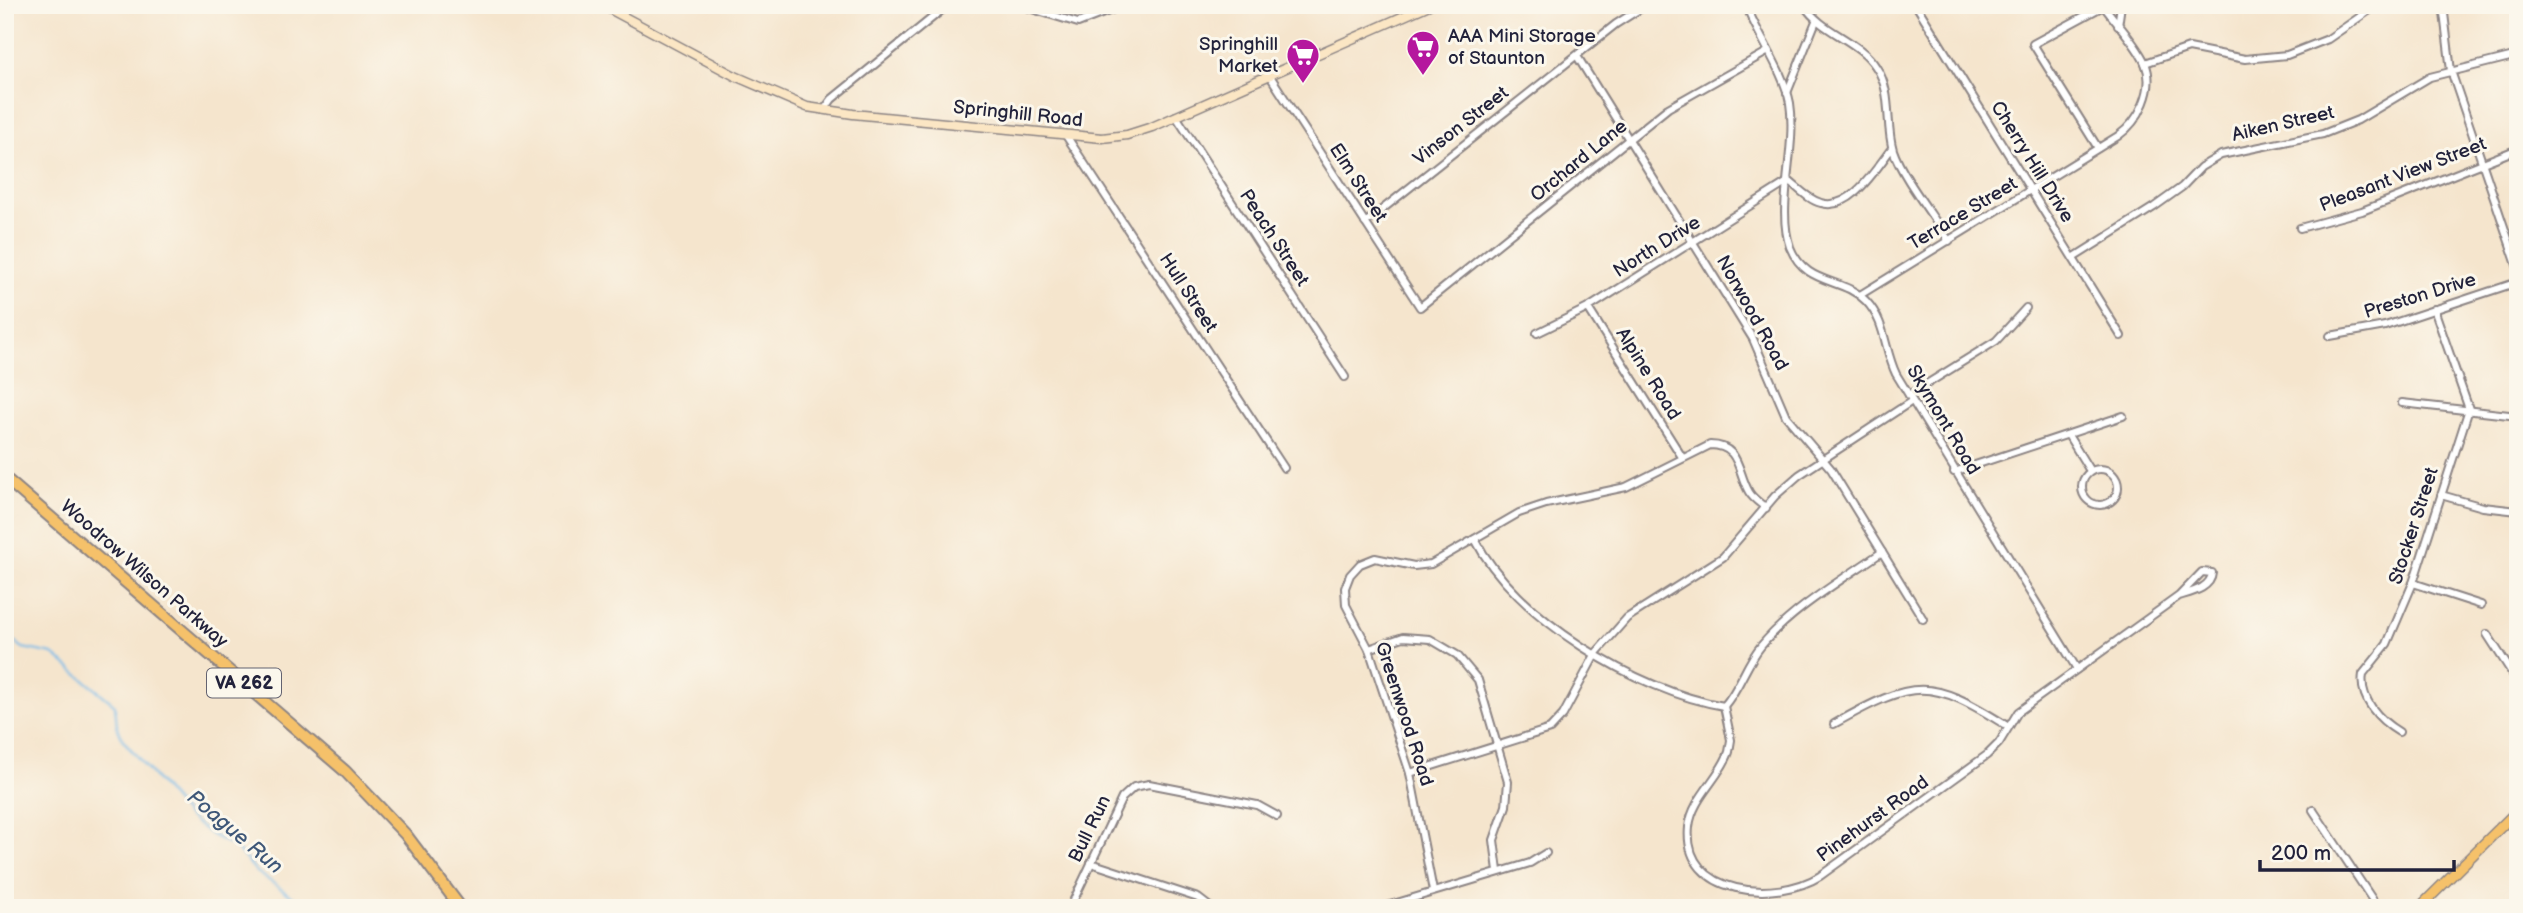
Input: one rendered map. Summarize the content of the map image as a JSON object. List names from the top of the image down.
{
  "streets": {
    "highway": ["Woodrow Wilson Parkway", "VA 262"],
    "street": [
      "Springhill Road",
      "Aiken Street",
      "Vinson Street",
      "Orchard Lane",
      "Cherry Hill Drive",
      "Pleasant View Street",
      "Elm Street",
      "Terrace Street",
      "Peach Street",
      "North Drive",
      "Hull Street",
      "Preston Drive",
      "Norwood Road",
      "Alpine Road",
      "Skymont Road",
      "Stocker Street",
      "Greenwood Road",
      "Pinehurst Road",
      "Bull Run"
    ]
  },
  "crossings": [
    ["Springhill Road", "Elm Street"],
    ["Springhill Road", "Peach Street"],
    ["Springhill Road", "Hull Street"],
    ["Aiken Street", "Cherry Hill Drive"],
    ["Vinson Street", "Elm Street"],
    ["Vinson Street", "Norwood Road"],
    ["Orchard Lane", "Elm Street"],
    ["Orchard Lane", "Norwood Road"],
    ["Cherry Hill Drive", "Terrace Street"],
    ["Terrace Street", "Skymont Road"],
    ["North Drive", "Norwood Road"],
    ["North Drive", "Alpine Road"],
    ["Alpine Road", "Greenwood Road"],
    ["Skymont Road", "Pinehurst Road"]
  ],
  "water": ["Poague Run"],
  "places": {
    "supermarket": ["AAA Mini Storage of Staunton", "Springhill Market"]
  },
  "scale_bar": "200 m"
}
